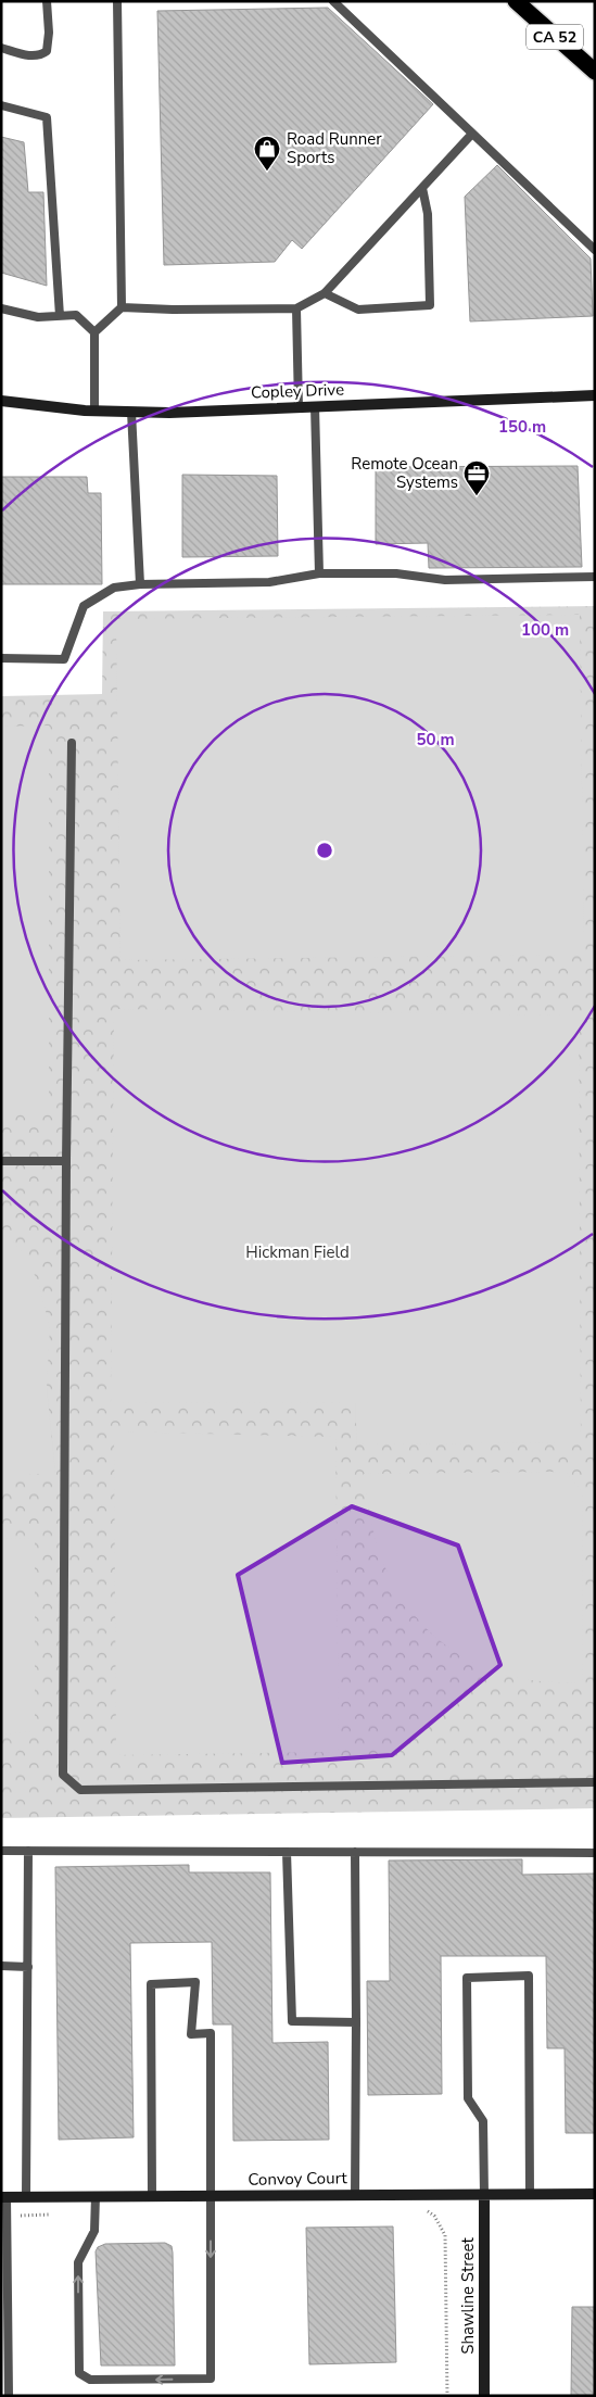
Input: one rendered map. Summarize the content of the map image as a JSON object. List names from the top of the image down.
{
  "streets": {
    "highway": ["CA 52"],
    "street": ["Copley Drive", "Convoy Court", "Shawline Street"]
  },
  "crossings": [
    ["Convoy Court", "Shawline Street"]
  ],
  "parks": ["Hickman Field"],
  "places": {
    "shop": ["Road Runner Sports"],
    "office": ["Remote Ocean Systems"]
  },
  "rings": ["150 m", "100 m", "50 m"]
}
